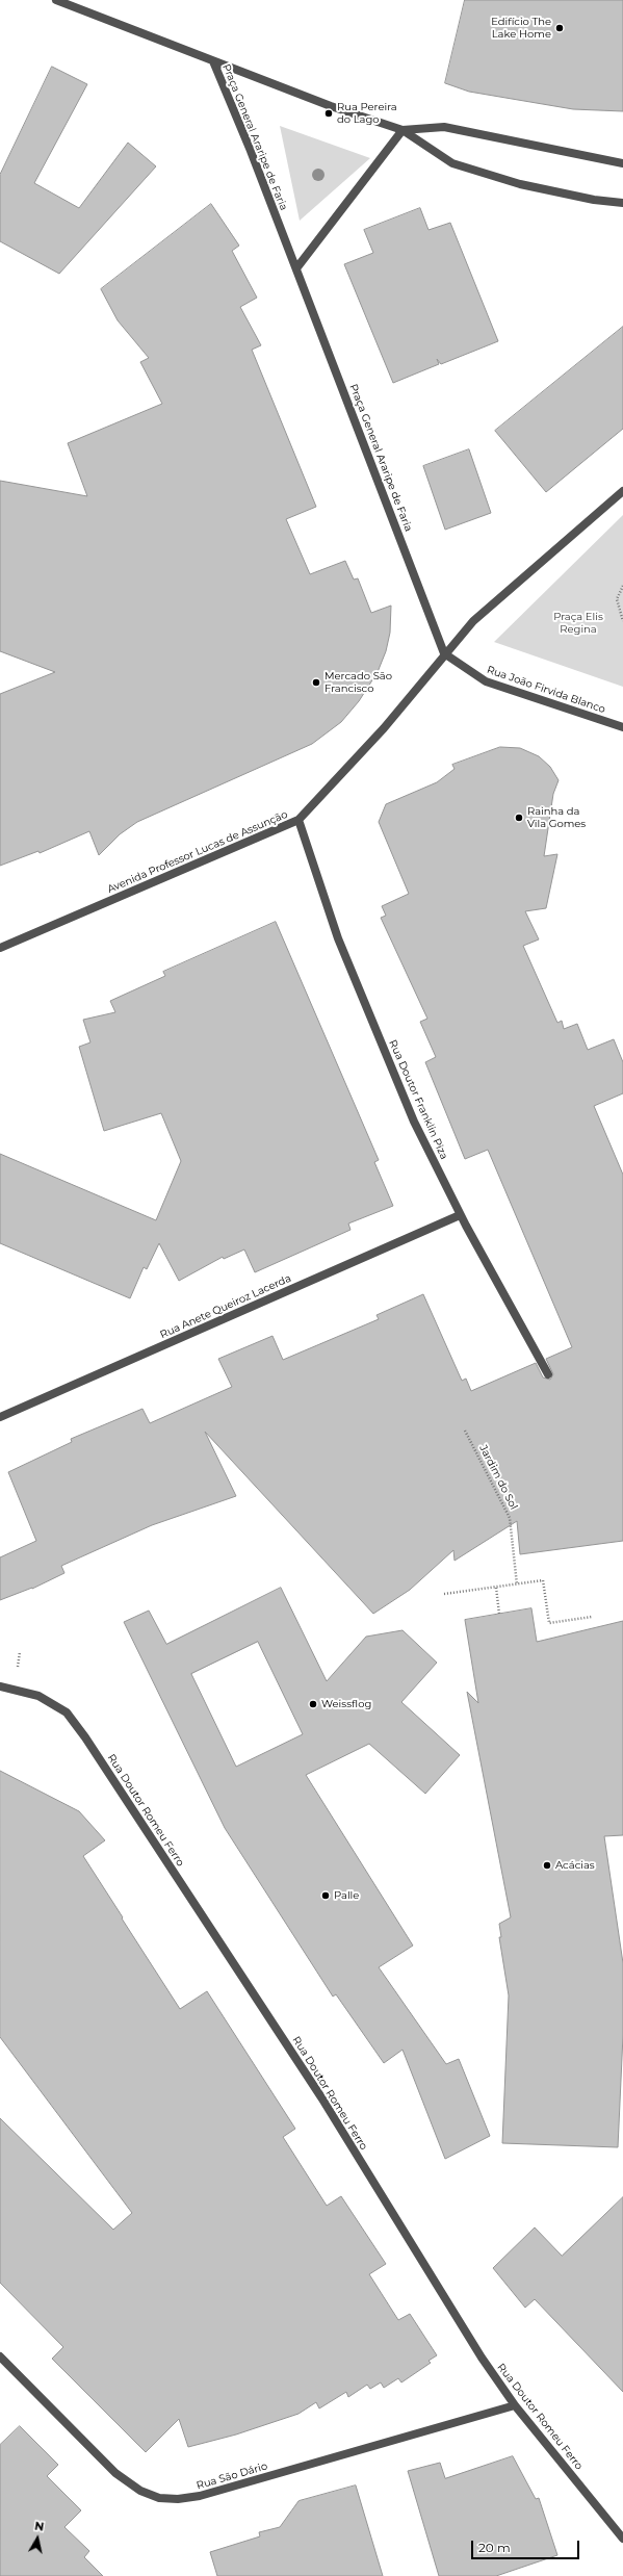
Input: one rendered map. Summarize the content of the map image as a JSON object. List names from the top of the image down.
{
  "streets": {
    "street": [
      "Praça General Araripe de Faria",
      "Rua João Firvida Blanco",
      "Avenida Professor Lucas de Assunção",
      "Rua Doutor Franklin Piza",
      "Rua Anete Queiroz Lacerda",
      "Rua Doutor Romeu Ferro",
      "Rua São Dário"
    ],
    "path": ["Jardim do Sol"]
  },
  "crossings": [
    ["Praça General Araripe de Faria", "Rua João Firvida Blanco"],
    ["Praça General Araripe de Faria", "Avenida Professor Lucas de Assunção"],
    ["Rua João Firvida Blanco", "Avenida Professor Lucas de Assunção"],
    ["Avenida Professor Lucas de Assunção", "Rua Doutor Franklin Piza"],
    ["Rua Doutor Franklin Piza", "Rua Anete Queiroz Lacerda"],
    ["Rua Doutor Romeu Ferro", "Rua São Dário"]
  ],
  "parks": ["Praça Elis Regina"],
  "places": [
    "Edifício The Lake Home",
    "Rua Pereira do Lago",
    "Mercado São Francisco",
    "Rainha da Vila Gomes",
    "Weissflog",
    "Acácias",
    "Palle"
  ],
  "scale_bar": "20 m",
  "north": "top"
}
